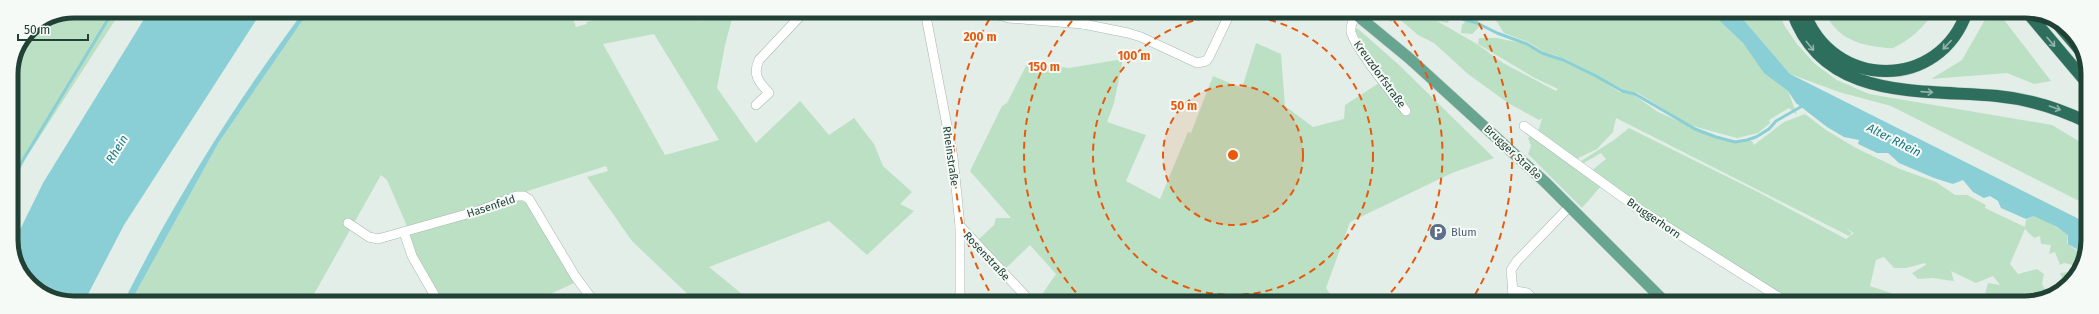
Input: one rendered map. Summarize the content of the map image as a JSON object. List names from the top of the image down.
{
  "streets": {
    "main road": ["Brugger Straße"],
    "street": [
      "Kreuzdorfstraße",
      "Rheinstraße",
      "Hasenfeld",
      "Bruggerhorn",
      "Rosenstraße"
    ]
  },
  "crossings": [
    ["Rheinstraße", "Rosenstraße"]
  ],
  "water": ["Alter Rhein", "Rhein"],
  "places": {
    "parking": ["Blum"]
  },
  "scale_bar": "50 m",
  "rings": [
    "200 m",
    "100 m",
    "150 m",
    "50 m"
  ]
}
